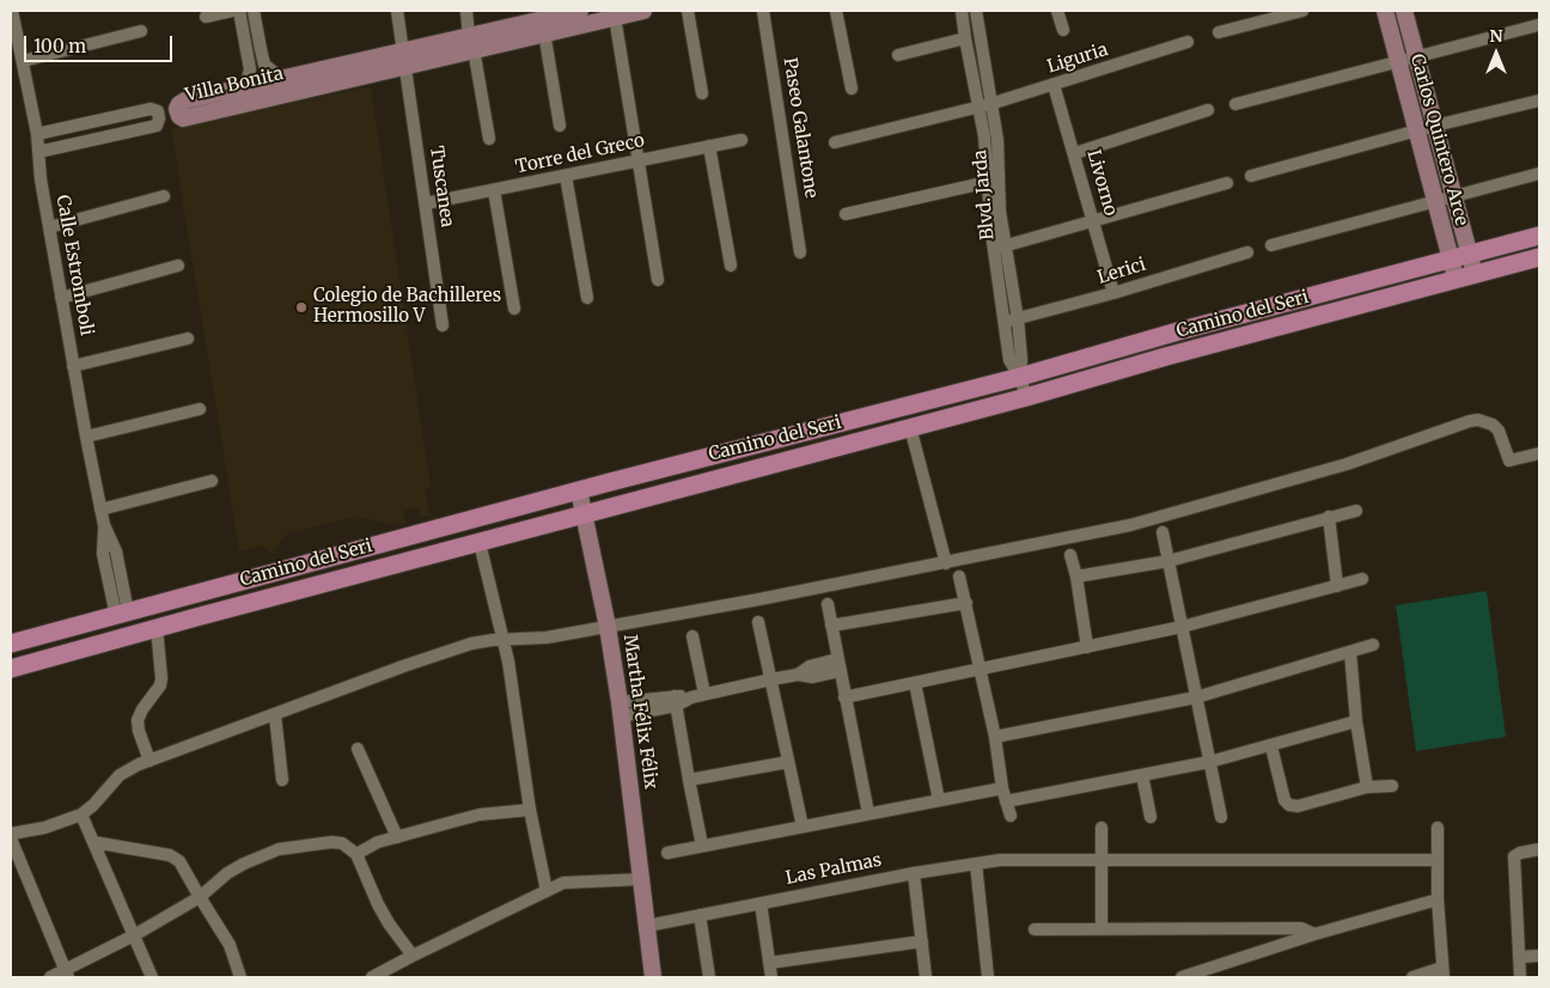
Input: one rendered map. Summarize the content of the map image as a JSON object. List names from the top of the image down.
{
  "streets": {
    "main road": ["Camino del Seri"],
    "street": [
      "Liguria",
      "Villa Bonita",
      "Paseo Galantone",
      "Carlos Quintero Arce",
      "Torre del Greco",
      "Livorno",
      "Tuscanea",
      "Blvd. Jarda",
      "Calle Estromboli",
      "Lerici",
      "Martha Félix Félix",
      "Las Palmas"
    ]
  },
  "crossings": [
    ["Liguria", "Livorno"],
    ["Liguria", "Blvd. Jarda"],
    ["Villa Bonita", "Tuscanea"],
    ["Carlos Quintero Arce", "Camino del Seri"],
    ["Torre del Greco", "Tuscanea"],
    ["Livorno", "Lerici"],
    ["Blvd. Jarda", "Lerici"],
    ["Blvd. Jarda", "Camino del Seri"],
    ["Camino del Seri", "Martha Félix Félix"],
    ["Martha Félix Félix", "Las Palmas"]
  ],
  "places": ["Colegio de Bachilleres Hermosillo V"],
  "scale_bar": "100 m",
  "north": "top"
}
